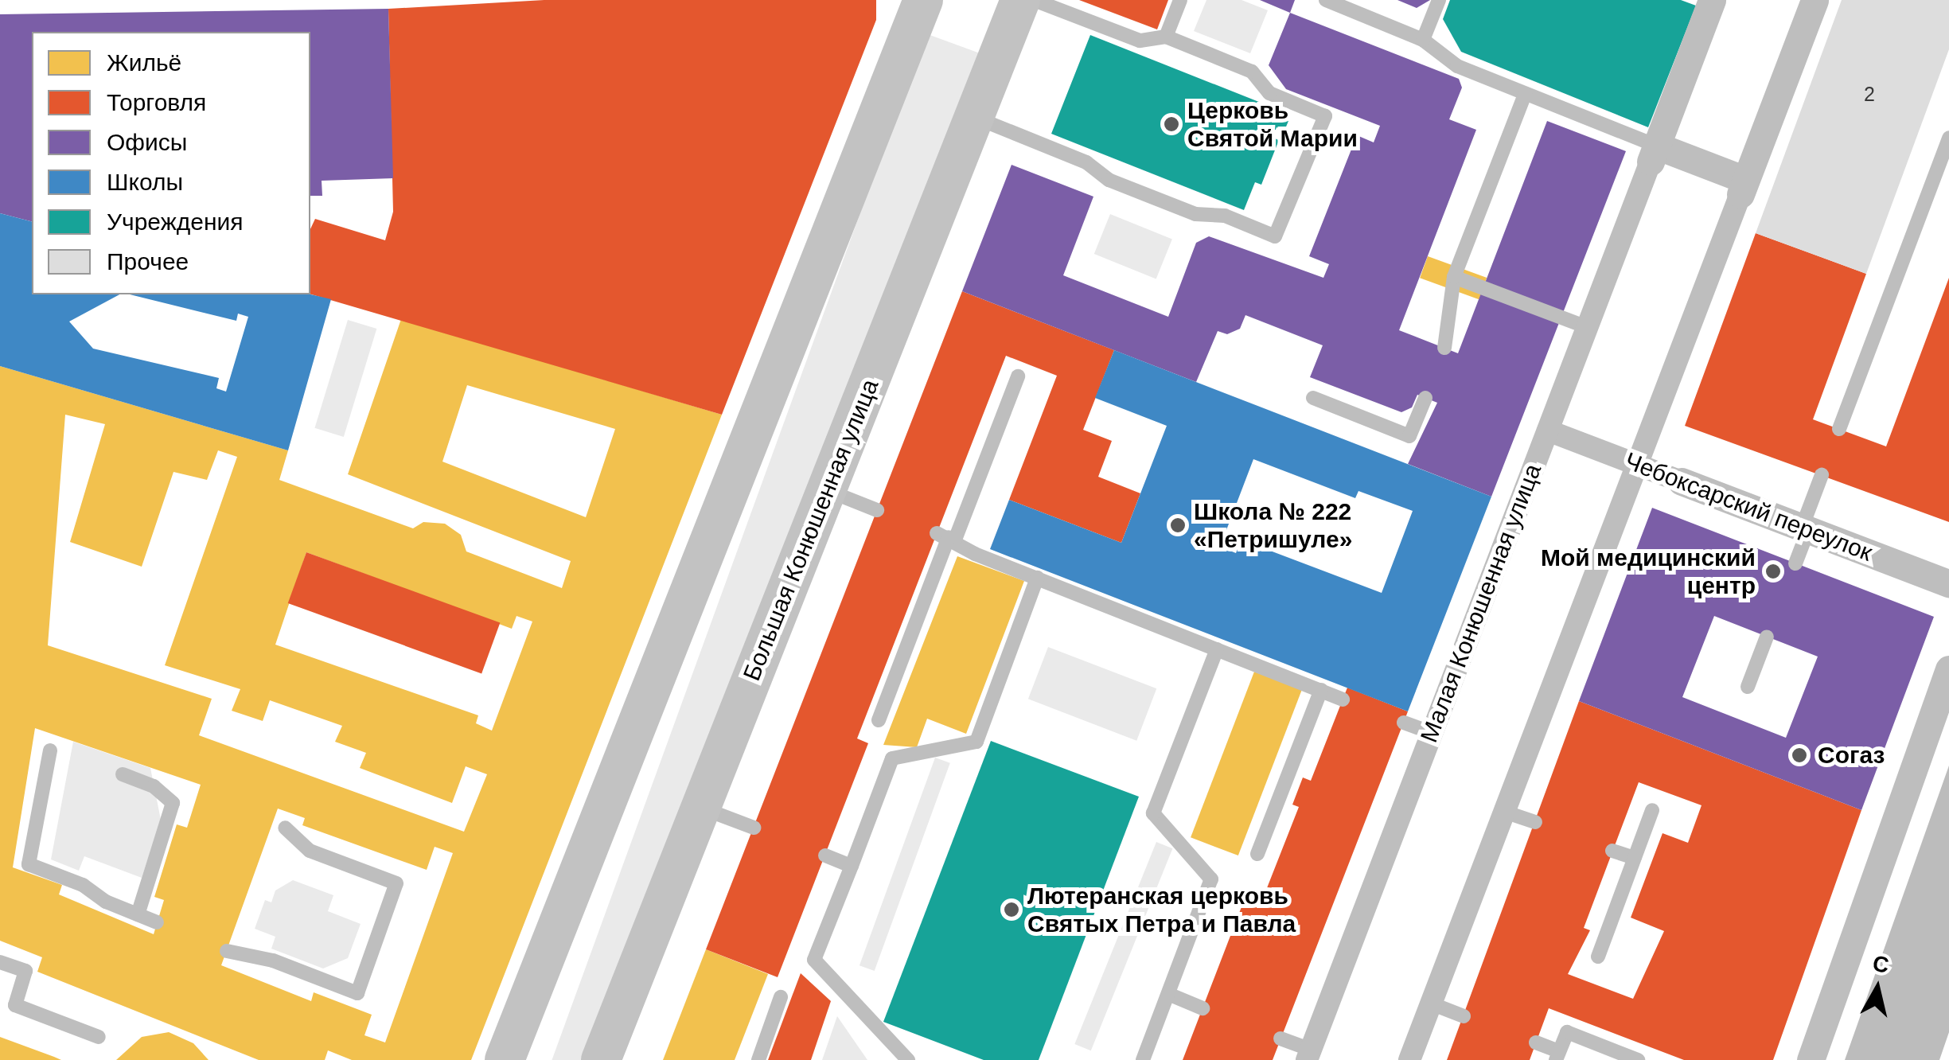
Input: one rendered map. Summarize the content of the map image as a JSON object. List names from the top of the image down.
{
  "streets": {
    "main road": ["Большая Конюшенная улица"],
    "street": ["Чебоксарский переулок", "Малая Конюшенная улица"]
  },
  "crossings": [
    ["Чебоксарский переулок", "Малая Конюшенная улица"]
  ],
  "places": [
    "Церковь Святой Марии",
    "Школа № 222 «Петришуле»",
    "Мой медицинский центр",
    "Согаз",
    "Лютеранская церковь Святых Петра и Павла"
  ],
  "house_numbers": ["2"],
  "legend": [
    "Жильё",
    "Торговля",
    "Офисы",
    "Школы",
    "Учреждения",
    "Прочее"
  ],
  "north": "top"
}
